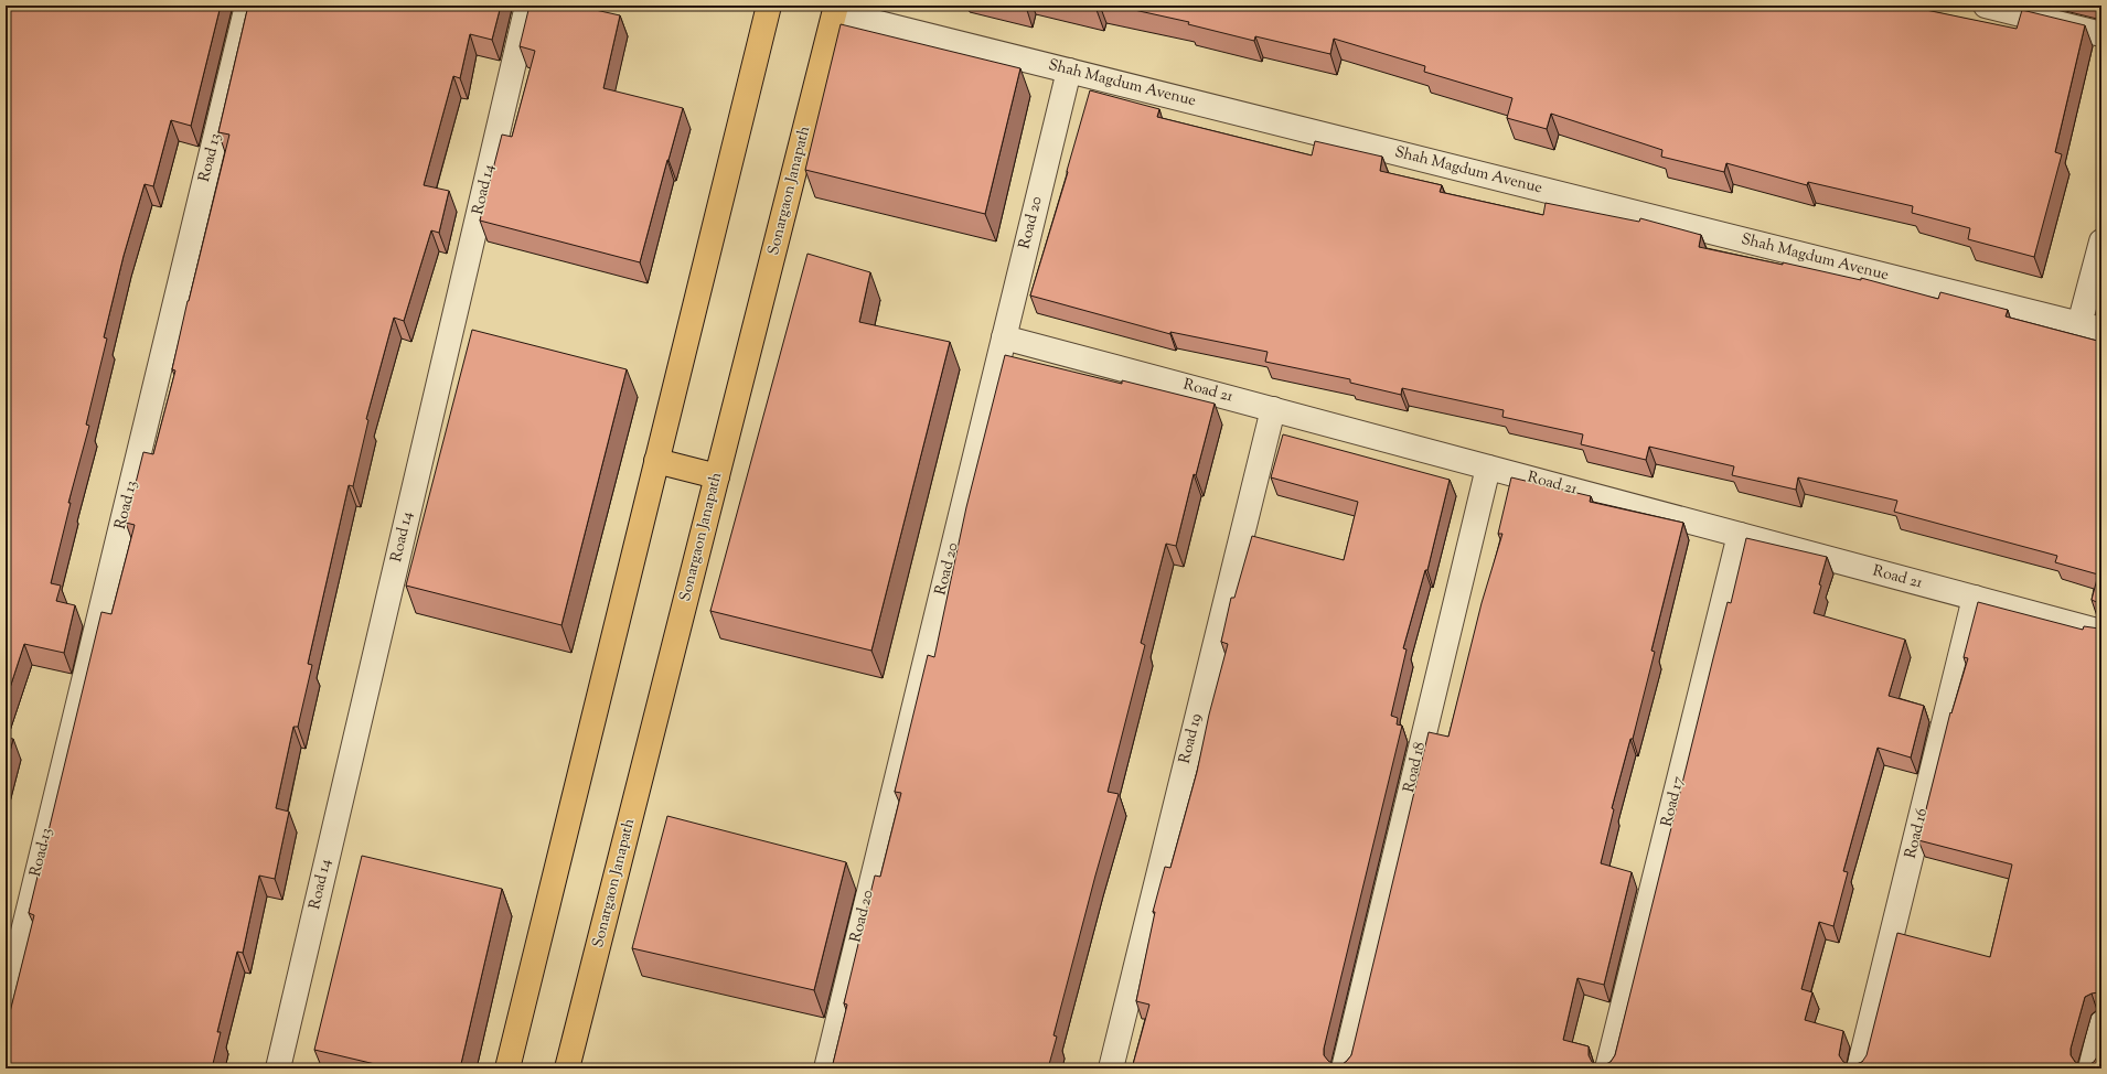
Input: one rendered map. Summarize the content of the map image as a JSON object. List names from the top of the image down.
{
  "streets": {
    "main road": ["Sonargaon Janapath"],
    "street": [
      "Shah Magdum Avenue",
      "Road 13",
      "Road 14",
      "Road 20",
      "Road 21",
      "Road 19",
      "Road 18",
      "Road 17",
      "Road 16"
    ]
  },
  "crossings": [
    ["Shah Magdum Avenue", "Sonargaon Janapath"],
    ["Shah Magdum Avenue", "Road 20"],
    ["Road 20", "Road 21"],
    ["Road 21", "Road 19"],
    ["Road 21", "Road 18"],
    ["Road 21", "Road 17"],
    ["Road 21", "Road 16"]
  ]
}
